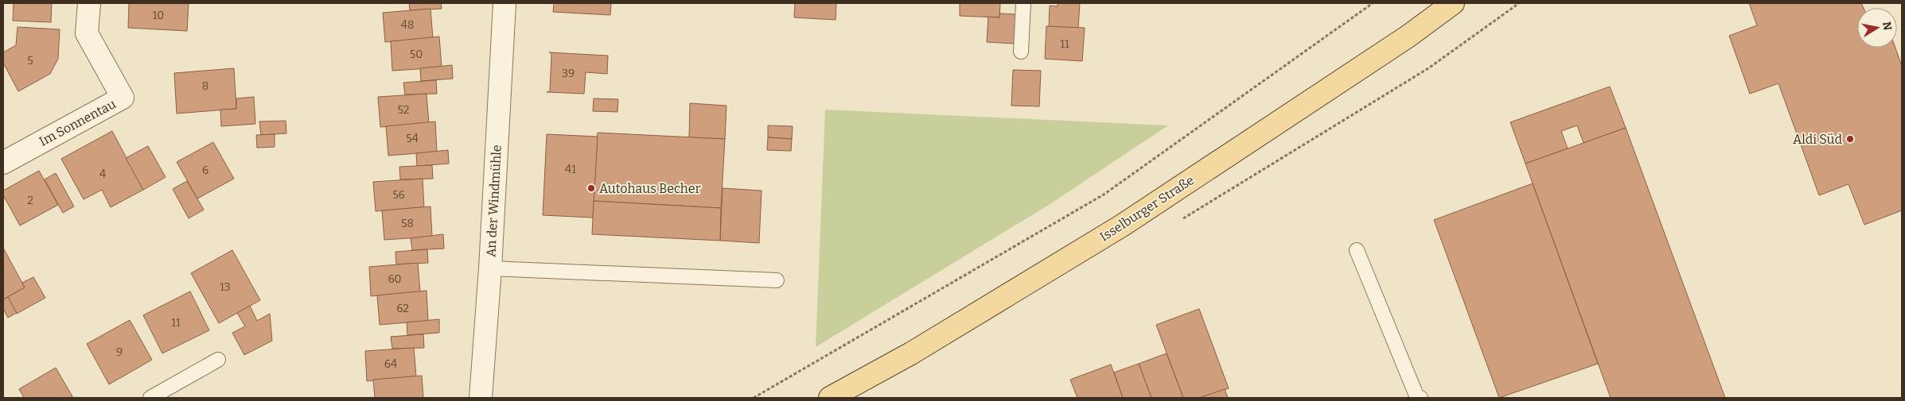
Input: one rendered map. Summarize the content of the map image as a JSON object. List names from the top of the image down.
{
  "streets": {
    "main road": ["Isselburger Straße"],
    "street": ["Im Sonnentau", "An der Windmühle"]
  },
  "places": ["Aldi Süd", "Autohaus Becher"],
  "house_numbers": [
    "10",
    "48",
    "11",
    "50",
    "5",
    "39",
    "8",
    "52",
    "54",
    "41",
    "6",
    "4",
    "56",
    "2",
    "58",
    "60",
    "13",
    "62",
    "11",
    "9",
    "64"
  ],
  "north": "right"
}
